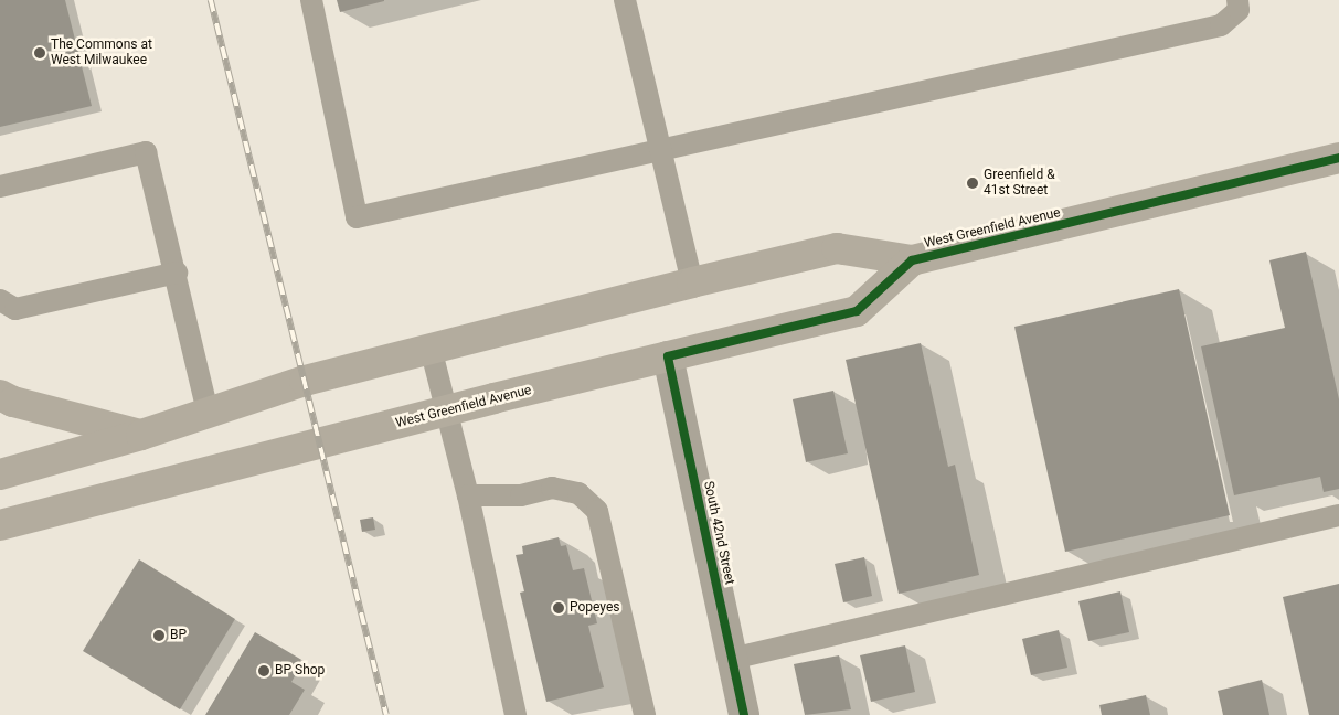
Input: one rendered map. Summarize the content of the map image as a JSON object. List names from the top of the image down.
{
  "streets": {
    "main road": ["West Greenfield Avenue"],
    "street": ["South 42nd Street"]
  },
  "crossings": [
    ["West Greenfield Avenue", "South 42nd Street"]
  ],
  "places": [
    "The Commons at West Milwaukee",
    "Greenfield & 41st Street",
    "Popeyes",
    "BP",
    "BP Shop"
  ]
}
